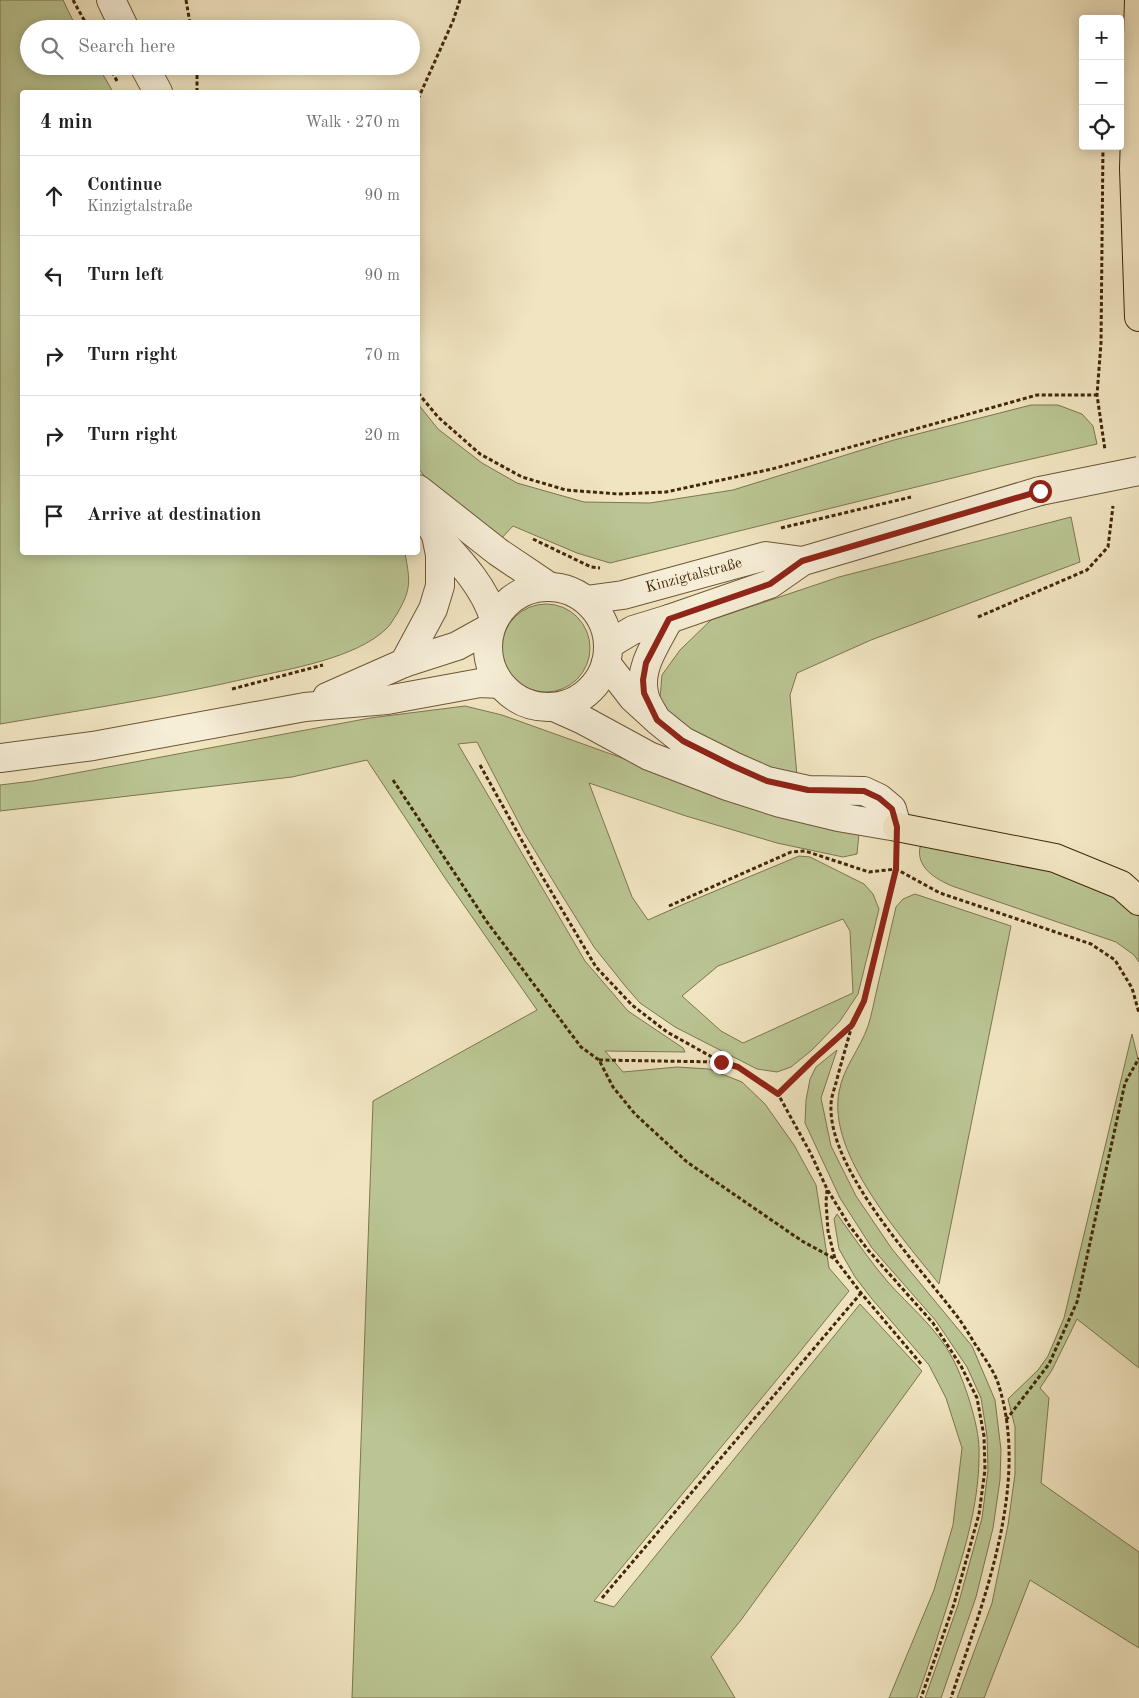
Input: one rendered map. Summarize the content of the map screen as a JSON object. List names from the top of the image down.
{
  "streets": {
    "street": ["Kinzigtalstraße"]
  },
  "page": {
    "map_buttons": ["+", "−"],
    "search": "Search here",
    "heading": ["4 min", "Walk · 270 m"],
    "list": [
      ["Continue", "Kinzigtalstraße", "90 m"],
      ["Turn left", "90 m"],
      ["Turn right", "70 m"],
      ["Turn right", "20 m"],
      "Arrive at destination"
    ]
  }
}
